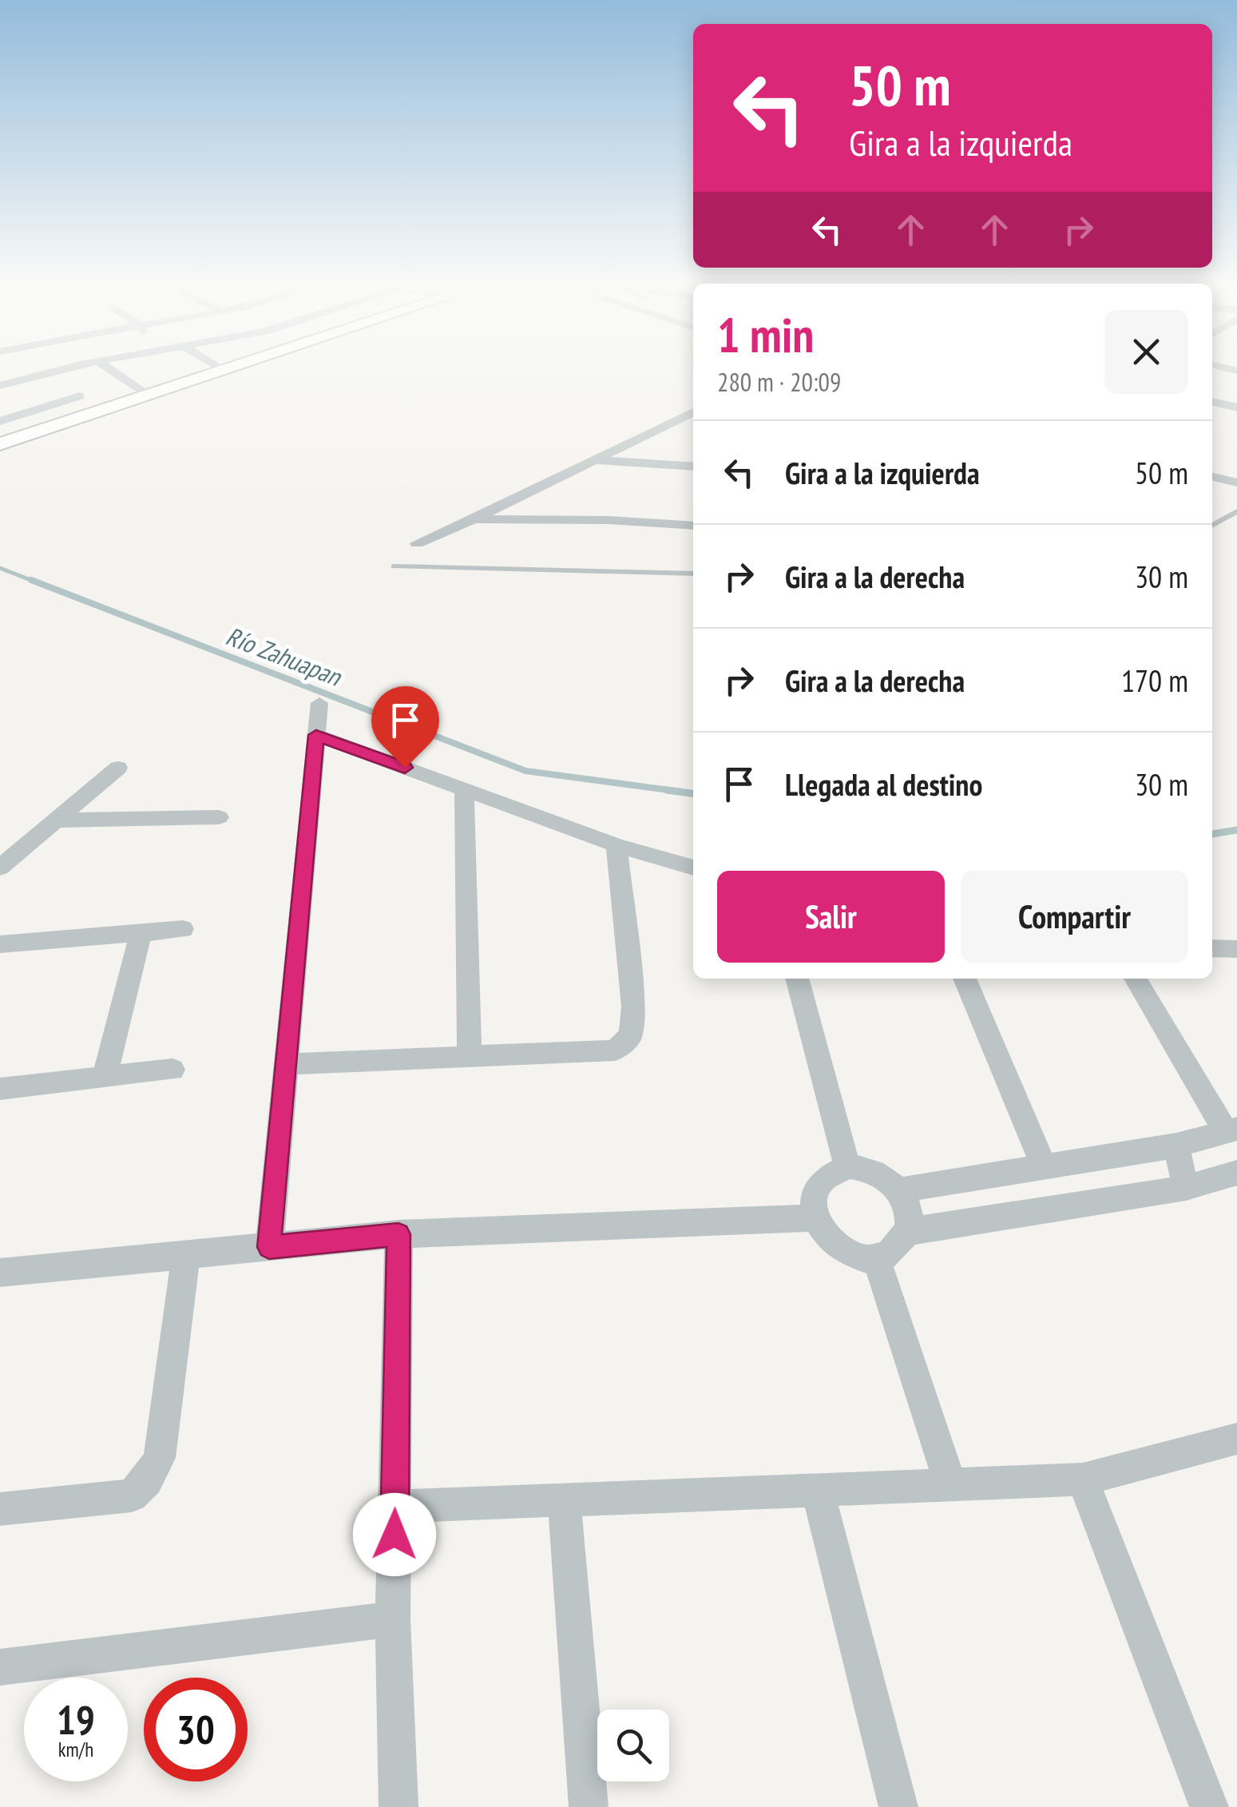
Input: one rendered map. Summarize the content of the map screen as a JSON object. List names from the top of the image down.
{
  "water": ["Río Zahuapan"],
  "page": {
    "turn": ["50 m", "Gira a la izquierda"],
    "heading": ["1 min", "280 m · 20:09"],
    "list": [
      {
        "name": "Gira a la izquierda",
        "value": "50 m"
      },
      {
        "name": "Gira a la derecha",
        "value": "30 m"
      },
      {
        "name": "Gira a la derecha",
        "value": "170 m"
      },
      {
        "name": "Llegada al destino",
        "value": "30 m"
      }
    ],
    "buttons": ["Salir", "Compartir"],
    "speed": "19 km/h",
    "limit": "30"
  }
}
